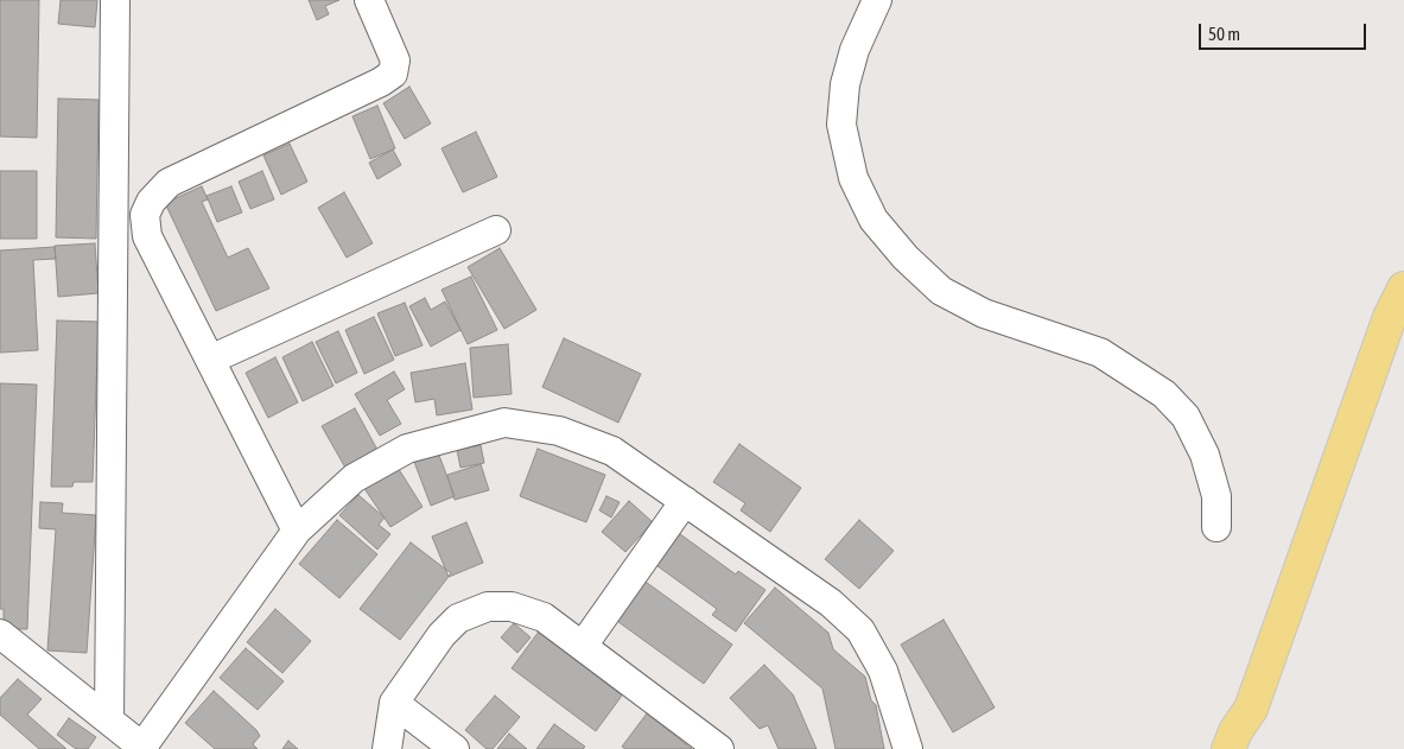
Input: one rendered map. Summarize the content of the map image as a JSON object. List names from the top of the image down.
{
  "scale_bar": "50 m"
}
